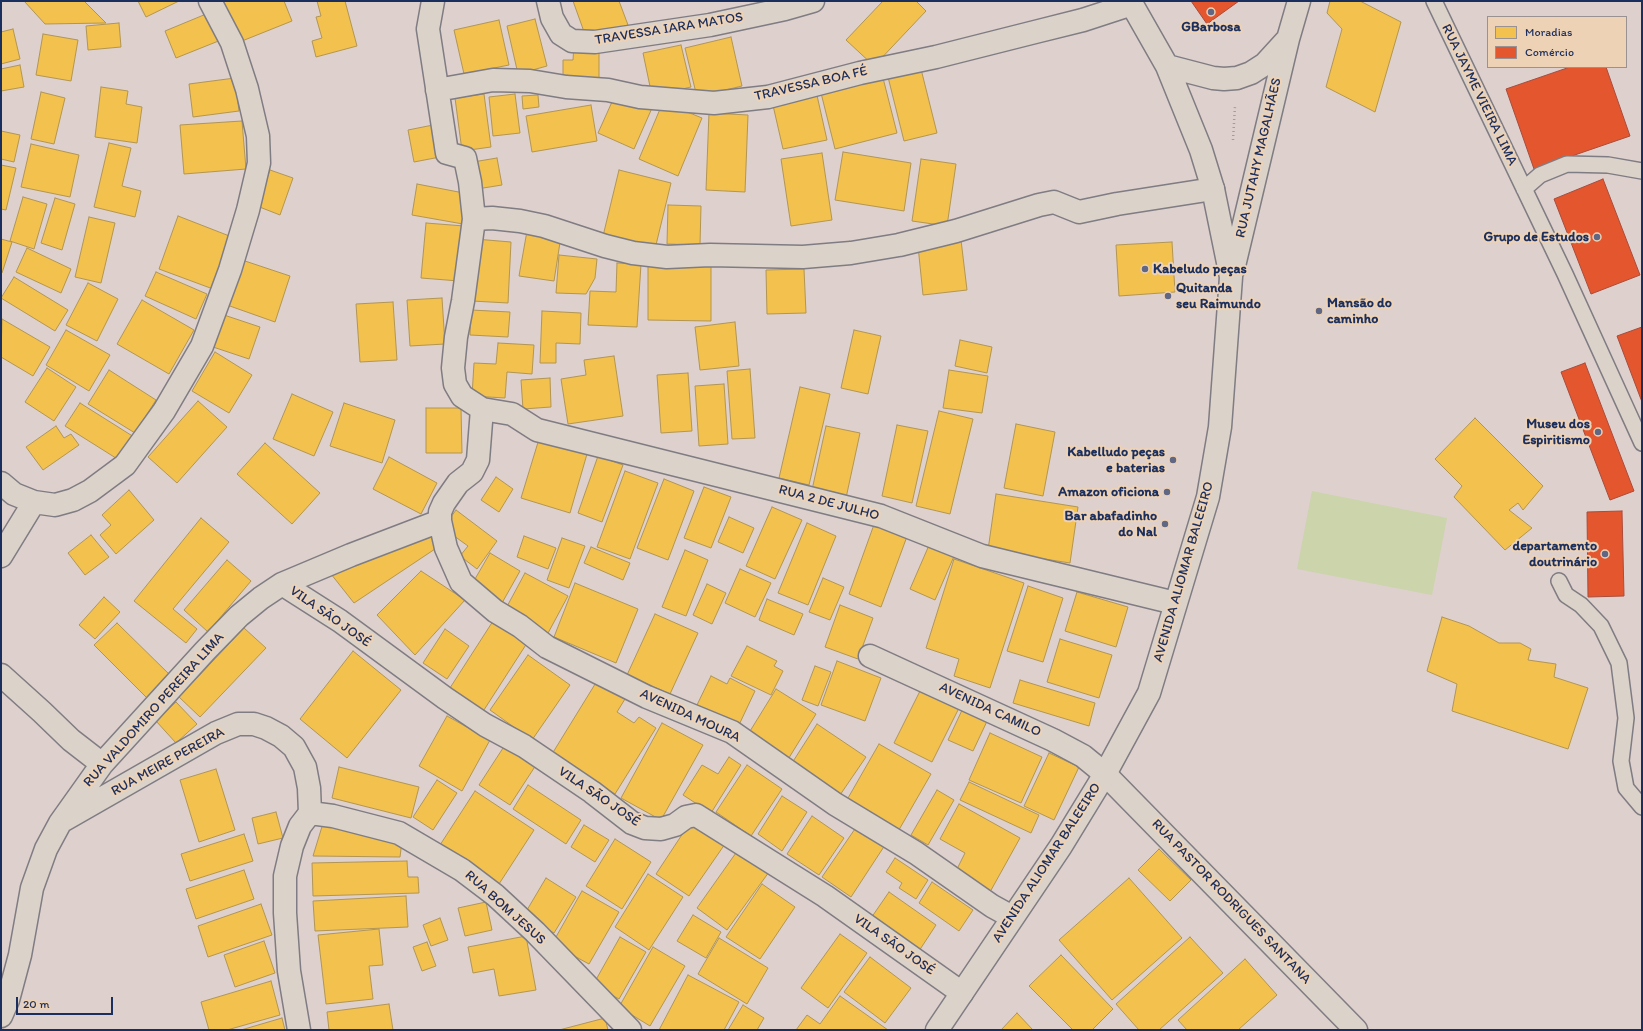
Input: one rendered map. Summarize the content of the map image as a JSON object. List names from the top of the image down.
{
  "streets": {
    "street": [
      "TRAVESSA IARA MATOS",
      "TRAVESSA BOA FÉ",
      "RUA JUTAHY MAGALHÃES",
      "RUA 2 DE JULHO",
      "AVENIDA ALIOMAR BALEEIRO",
      "VILA SÃO JOSÉ",
      "RUA VALDOMIRO PEREIRA LIMA",
      "AVENIDA CAMILO",
      "AVENIDA MOURA",
      "RUA MEIRE PEREIRA",
      "RUA PASTOR RODRIGUES SANTANA",
      "RUA BOM JESUS"
    ],
    "lane": ["RUA JAYME VIEIRA LIMA"]
  },
  "crossings": [
    ["TRAVESSA BOA FÉ", "AVENIDA ALIOMAR BALEEIRO"],
    ["RUA JUTAHY MAGALHÃES", "AVENIDA ALIOMAR BALEEIRO"],
    ["RUA 2 DE JULHO", "AVENIDA ALIOMAR BALEEIRO"],
    ["AVENIDA ALIOMAR BALEEIRO", "VILA SÃO JOSÉ"],
    ["AVENIDA ALIOMAR BALEEIRO", "AVENIDA CAMILO"],
    ["AVENIDA ALIOMAR BALEEIRO", "AVENIDA MOURA"],
    ["AVENIDA ALIOMAR BALEEIRO", "RUA PASTOR RODRIGUES SANTANA"],
    ["VILA SÃO JOSÉ", "RUA VALDOMIRO PEREIRA LIMA"],
    ["RUA VALDOMIRO PEREIRA LIMA", "AVENIDA MOURA"],
    ["RUA VALDOMIRO PEREIRA LIMA", "RUA MEIRE PEREIRA"],
    ["AVENIDA CAMILO", "RUA PASTOR RODRIGUES SANTANA"],
    ["RUA MEIRE PEREIRA", "RUA BOM JESUS"]
  ],
  "places": [
    "GBarbosa",
    "Grupo de Estudos",
    "Kabeludo peças",
    "Quitanda seu Raimundo",
    "Mansão do caminho",
    "Museu dos Espiritismo",
    "Kabelludo peças e baterias",
    "Amazon oficiona",
    "Bar abafadinho do Nal",
    "departamento doutrinário"
  ],
  "legend": ["Moradias", "Comércio"],
  "scale_bar": "20 m"
}
